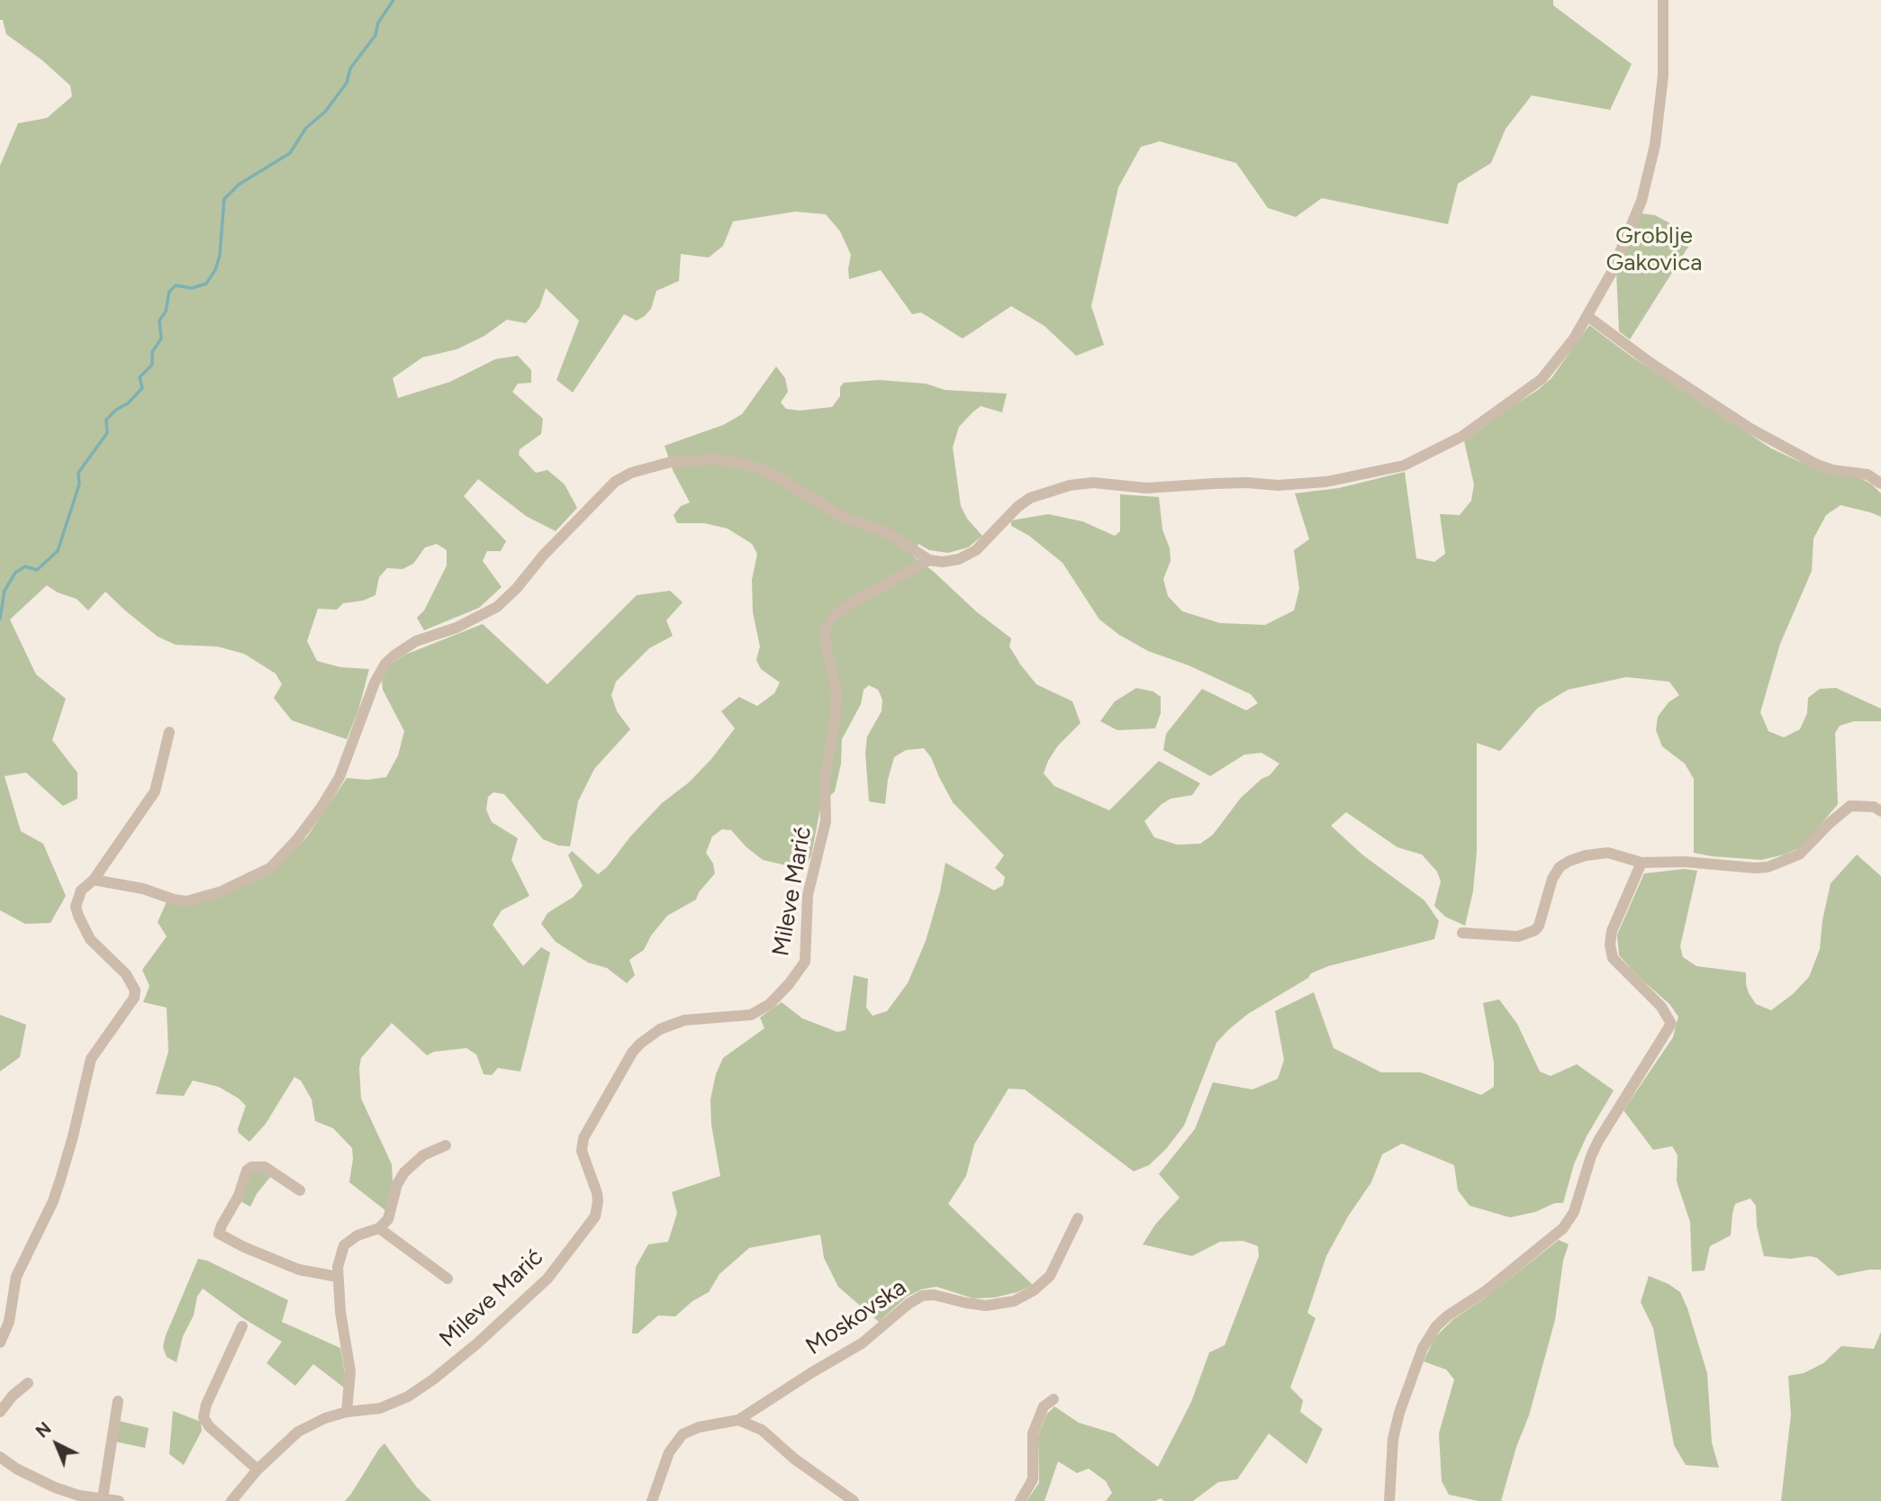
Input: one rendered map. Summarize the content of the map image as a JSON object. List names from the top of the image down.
{
  "streets": {
    "street": ["Mileve Marić", "Moskovska"]
  },
  "parks": ["Groblje Gakovica"],
  "north": "top left"
}
